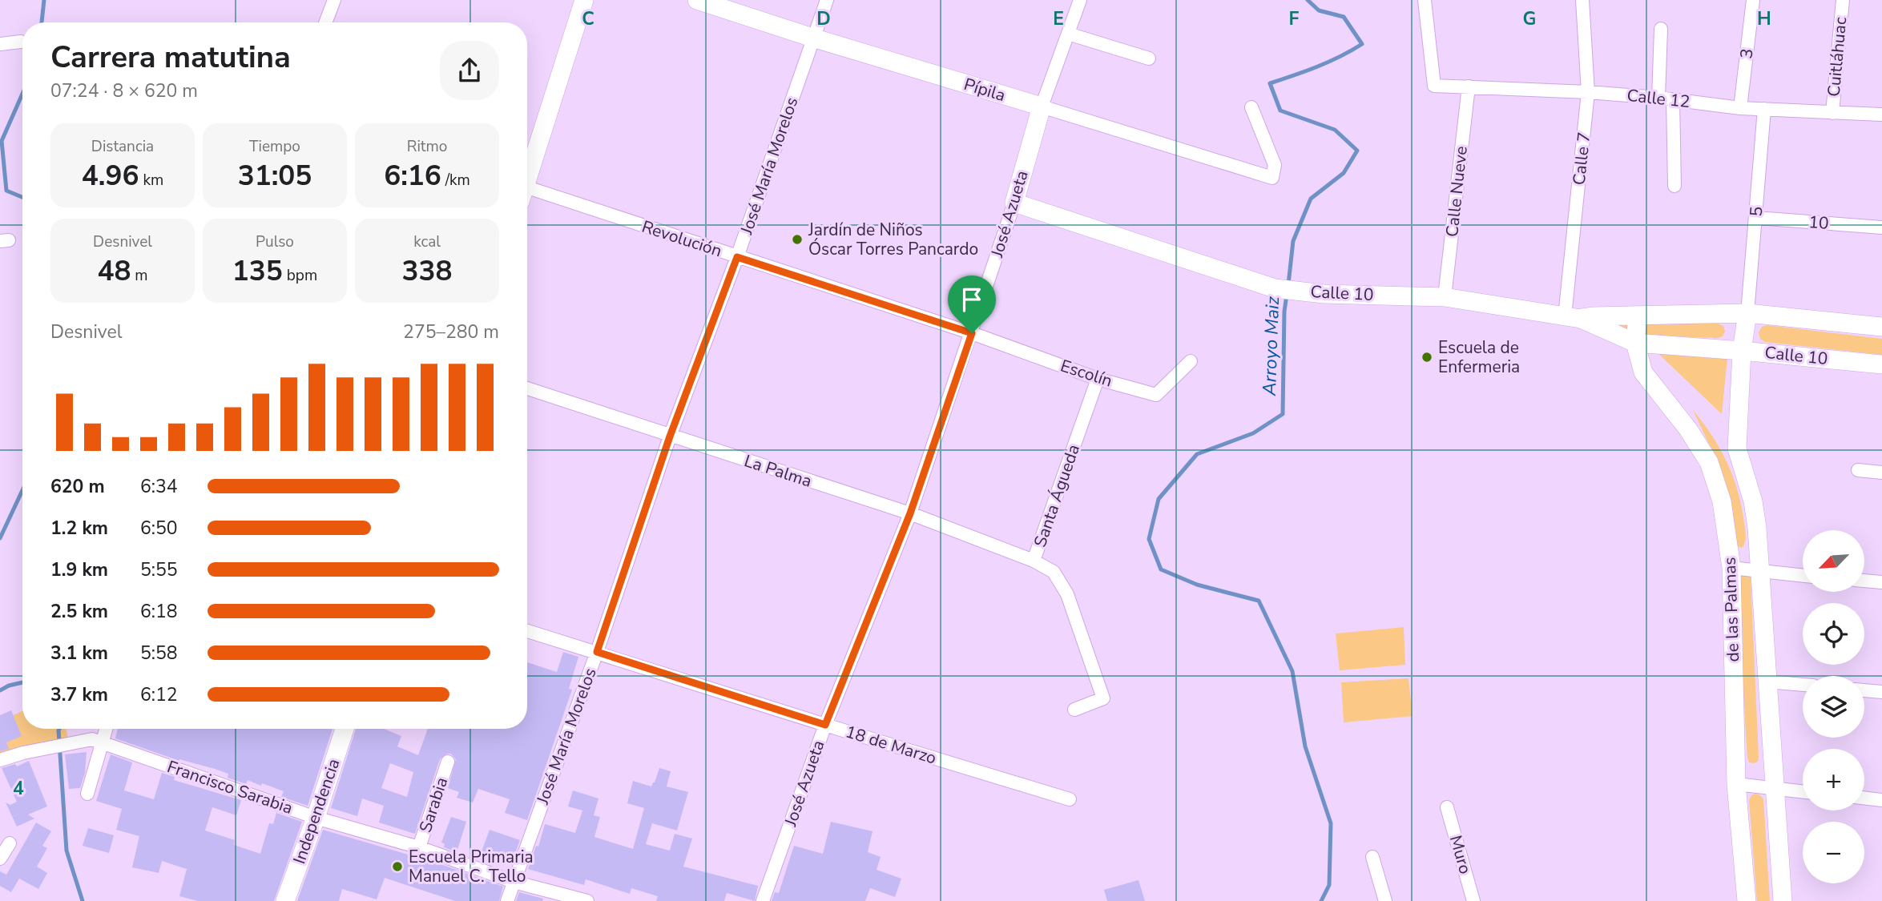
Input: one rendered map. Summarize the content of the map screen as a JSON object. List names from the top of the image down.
{
  "streets": {
    "main road": [
      "Pípila",
      "José Azueta",
      "Calle 10",
      "de las Palmas",
      "Independencia"
    ],
    "street": [
      "3",
      "Cuitláhuac",
      "Calle 12",
      "Calle 7",
      "José María Morelos",
      "Calle Nueve",
      "5",
      "10",
      "Revolución",
      "Escolín",
      "La Palma",
      "Santa Águeda",
      "18 de Marzo",
      "Francisco Sarabia",
      "Sarabia",
      "Muro"
    ]
  },
  "crossings": [
    ["3", "Calle 12"],
    ["Cuitláhuac", "Calle 12"],
    ["Pípila", "José María Morelos"],
    ["Pípila", "José Azueta"],
    ["Calle 12", "Calle 7"],
    ["Calle 12", "Calle Nueve"],
    ["Calle 12", "5"],
    ["Calle 7", "Calle 10"],
    ["José María Morelos", "Revolución"],
    ["José María Morelos", "La Palma"],
    ["José María Morelos", "18 de Marzo"],
    ["José María Morelos", "Francisco Sarabia"],
    ["Calle Nueve", "Calle 10"],
    ["5", "10"],
    ["5", "Calle 10"],
    ["5", "de las Palmas"],
    ["José Azueta", "Revolución"],
    ["José Azueta", "Calle 10"],
    ["José Azueta", "Escolín"],
    ["José Azueta", "La Palma"],
    ["José Azueta", "18 de Marzo"],
    ["Revolución", "Escolín"],
    ["Calle 10", "de las Palmas"],
    ["Escolín", "Santa Águeda"],
    ["La Palma", "Santa Águeda"],
    ["Francisco Sarabia", "Sarabia"],
    ["Francisco Sarabia", "Independencia"]
  ],
  "water": ["Arroyo Maiz"],
  "places": ["Jardín de Niños Óscar Torres Pancardo", "Escuela de Enfermeria", "Escuela Primaria Manuel C. Tello"],
  "north": "bottom left",
  "page": {
    "heading": ["Carrera matutina", "07:24 · 8 × 620 m"],
    "stats": [
      ["Distancia", "4.96 km"],
      ["Tiempo", "31:05"],
      ["Ritmo", "6:16 /km"],
      ["Desnivel", "48 m"],
      ["Pulso", "135 bpm"],
      ["kcal", "338"]
    ],
    "chart": ["Desnivel", "275–280 m"],
    "list": [
      {
        "name": "620 m",
        "note": "6:34"
      },
      {
        "name": "1.2 km",
        "note": "6:50"
      },
      {
        "name": "1.9 km",
        "note": "5:55"
      },
      {
        "name": "2.5 km",
        "note": "6:18"
      },
      {
        "name": "3.1 km",
        "note": "5:58"
      },
      {
        "name": "3.7 km",
        "note": "6:12"
      }
    ],
    "map_buttons": ["+", "−"]
  },
  "grid": {
    "columns": [
      "C",
      "D",
      "E",
      "F",
      "G",
      "H"
    ],
    "rows": ["4"]
  }
}
